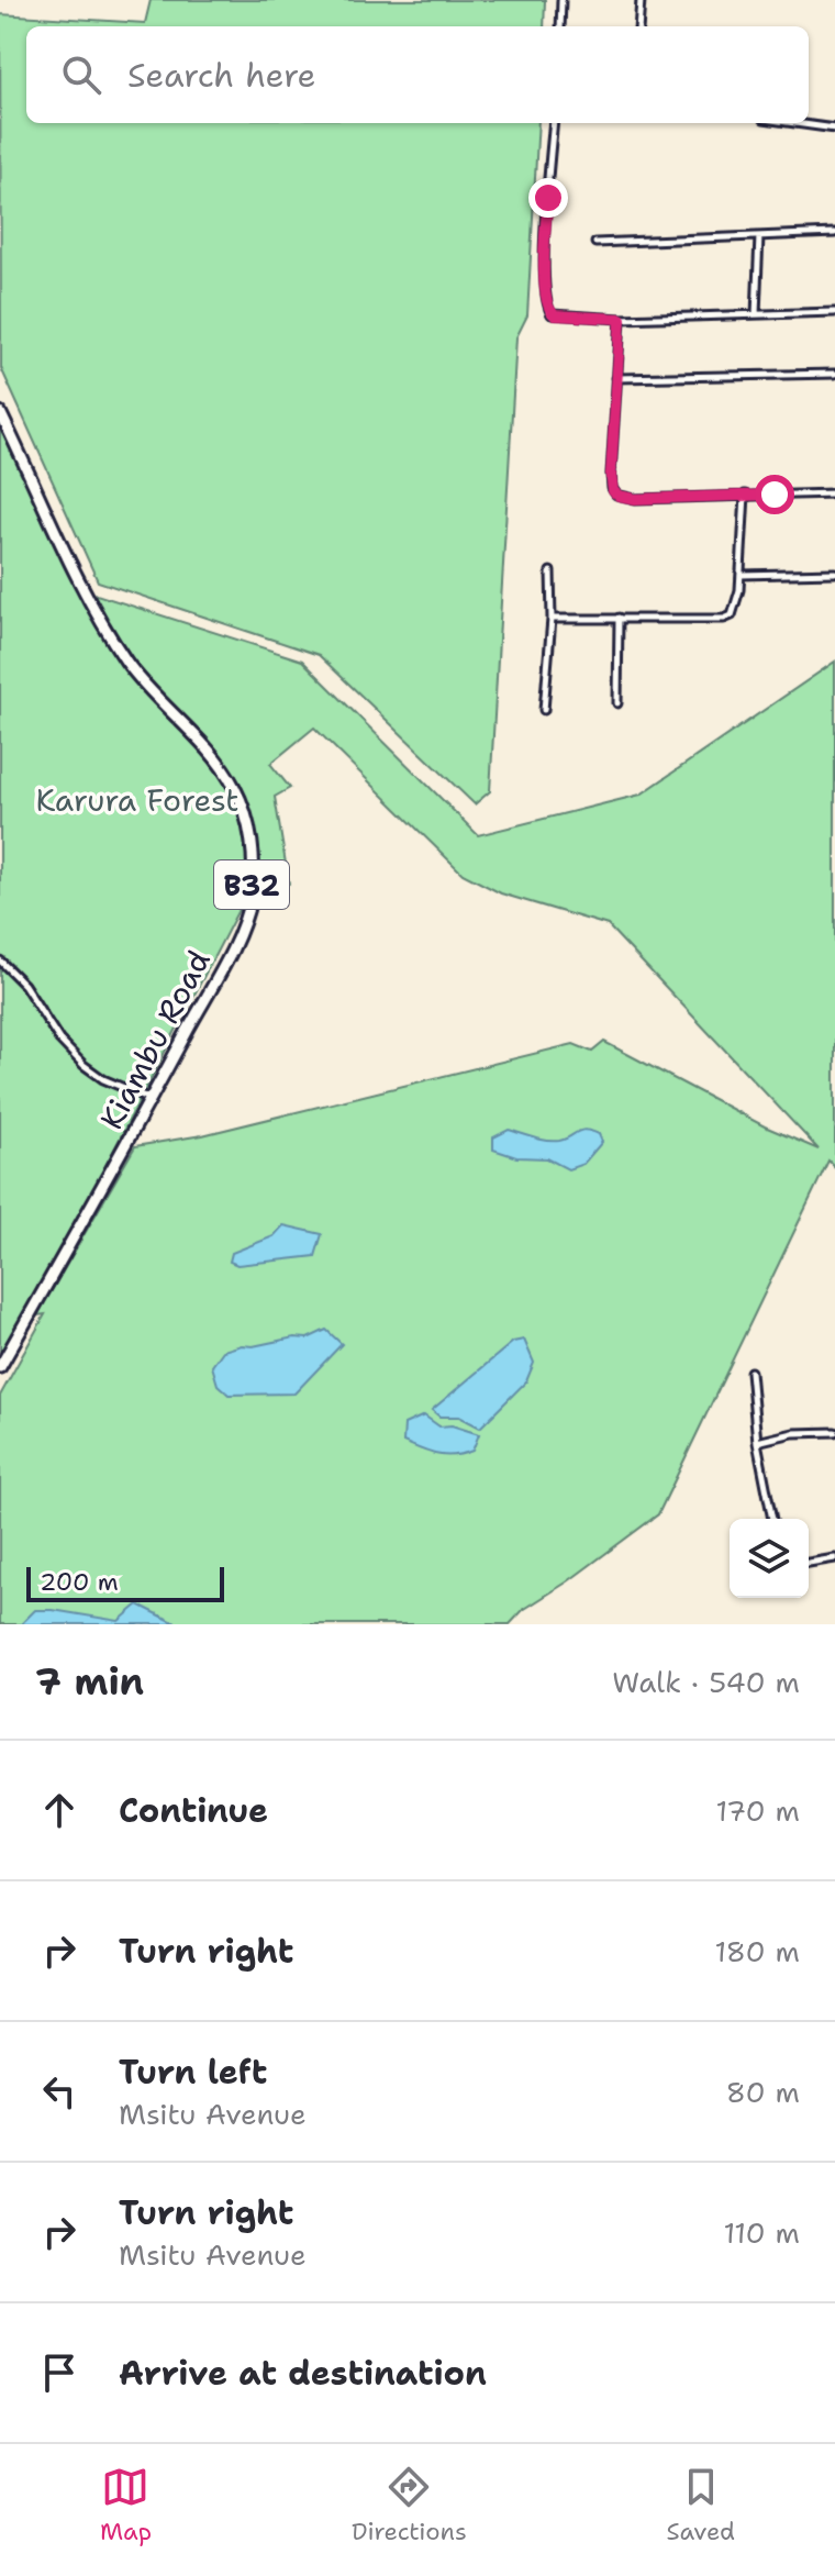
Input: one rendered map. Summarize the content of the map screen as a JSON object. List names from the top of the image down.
{
  "streets": {
    "highway": ["B32", "Kiambu Road"]
  },
  "parks": ["Karura Forest"],
  "scale_bar": "200 m",
  "page": {
    "search": "Search here",
    "scale": "200 m",
    "heading": ["7 min", "Walk · 540 m"],
    "list": [
      ["Continue", "170 m"],
      ["Turn right", "180 m"],
      ["Turn left", "Msitu Avenue", "80 m"],
      ["Turn right", "Msitu Avenue", "110 m"],
      "Arrive at destination"
    ],
    "nav": ["Map", "Directions", "Saved"]
  }
}
